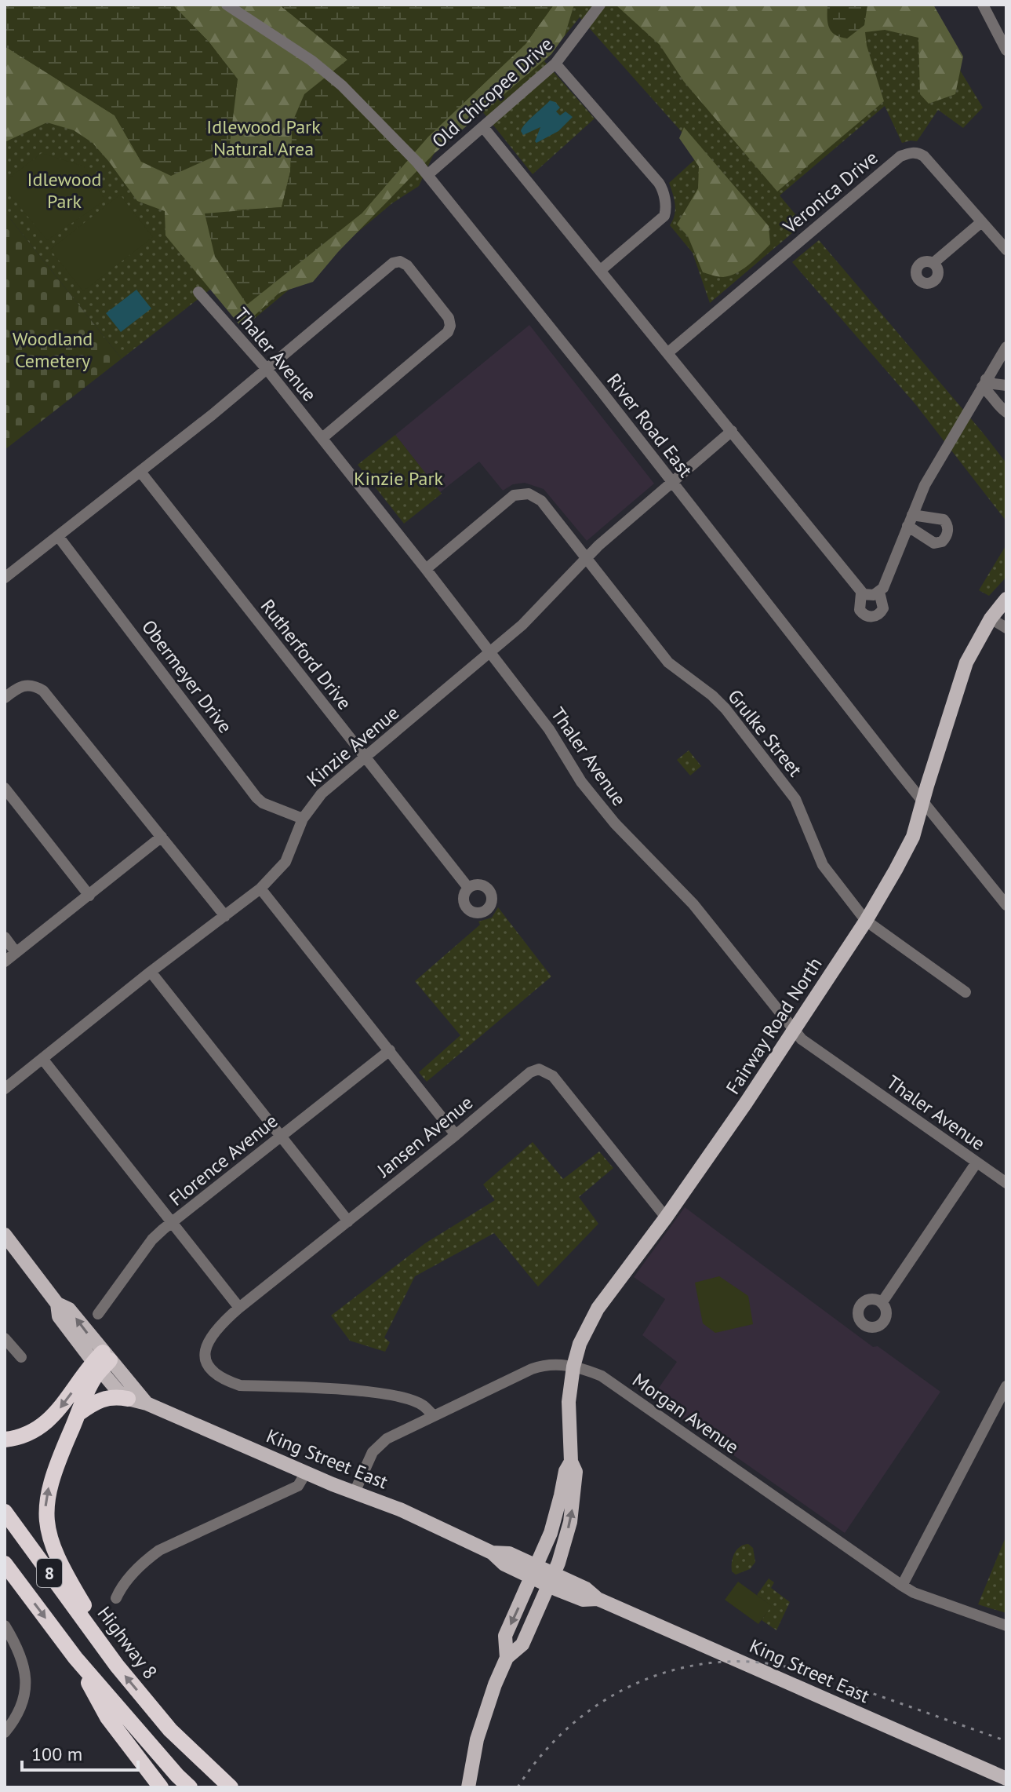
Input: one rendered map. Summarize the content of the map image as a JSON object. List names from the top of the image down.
{
  "streets": {
    "highway": ["8", "Highway 8"],
    "main road": ["Fairway Road North", "King Street East"],
    "street": [
      "Old Chicopee Drive",
      "Veronica Drive",
      "Thaler Avenue",
      "River Road East",
      "Rutherford Drive",
      "Obermeyer Drive",
      "Grulke Street",
      "Kinzie Avenue",
      "Jansen Avenue",
      "Florence Avenue",
      "Morgan Avenue"
    ]
  },
  "crossings": [
    ["Old Chicopee Drive", "River Road East"],
    ["Thaler Avenue", "Grulke Street"],
    ["Thaler Avenue", "Kinzie Avenue"],
    ["Thaler Avenue", "Fairway Road North"],
    ["River Road East", "Kinzie Avenue"],
    ["River Road East", "Fairway Road North"],
    ["Rutherford Drive", "Kinzie Avenue"],
    ["Obermeyer Drive", "Kinzie Avenue"],
    ["Grulke Street", "Kinzie Avenue"],
    ["Grulke Street", "Fairway Road North"],
    ["Fairway Road North", "Jansen Avenue"],
    ["Fairway Road North", "Morgan Avenue"],
    ["Fairway Road North", "King Street East"],
    ["Jansen Avenue", "Morgan Avenue"],
    ["Morgan Avenue", "King Street East"]
  ],
  "parks": [
    "Idlewood Park Natural Area",
    "Idlewood Park",
    "Woodland Cemetery",
    "Kinzie Park"
  ],
  "scale_bar": "100 m"
}
